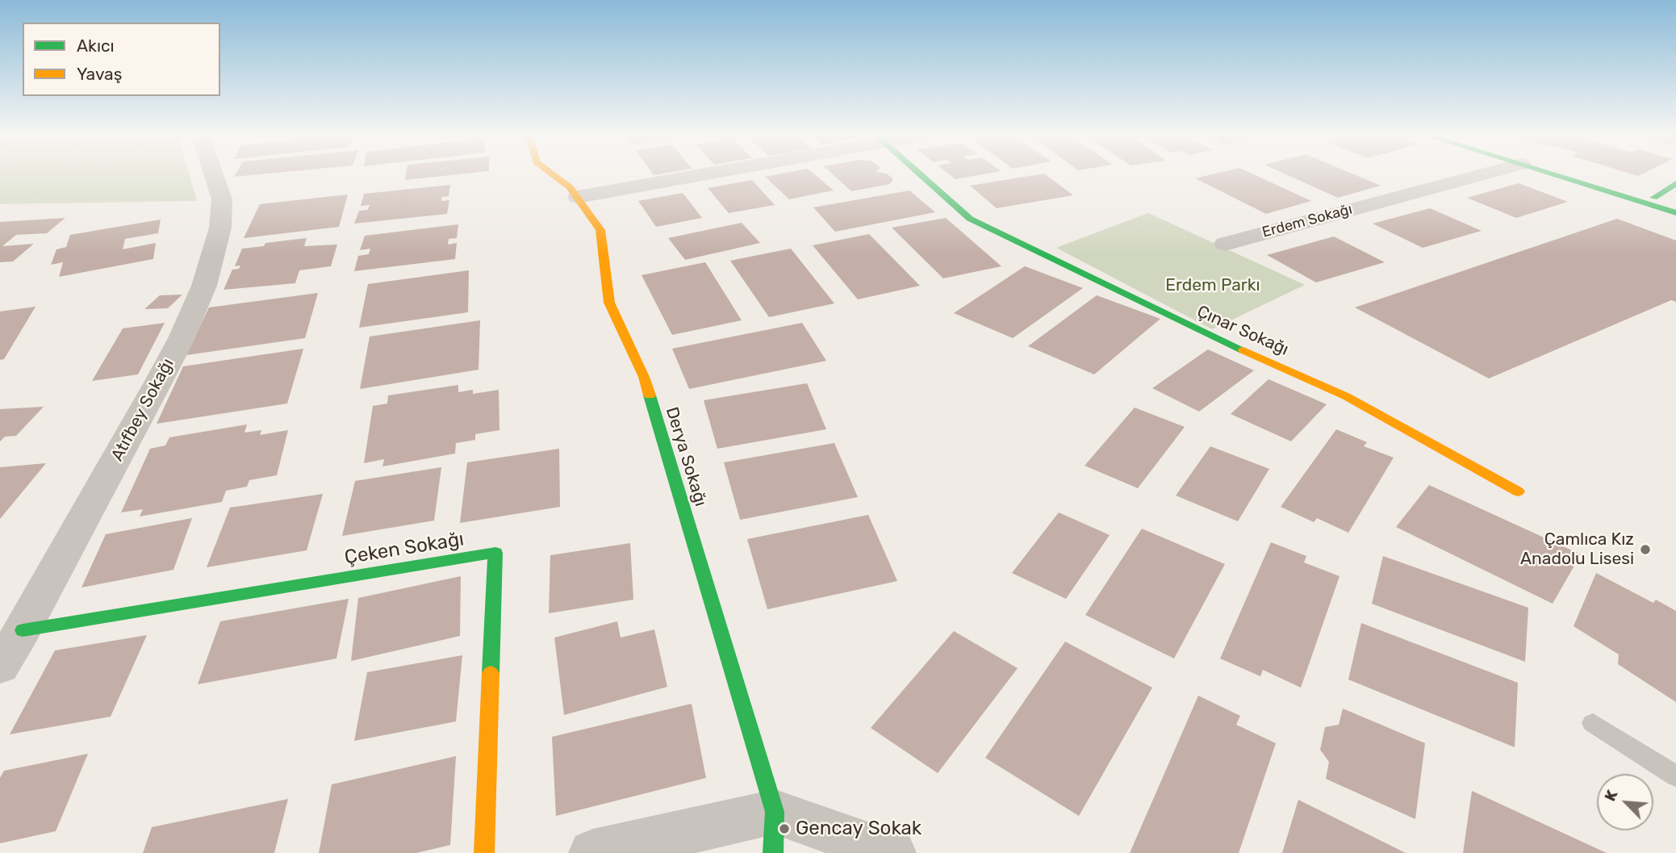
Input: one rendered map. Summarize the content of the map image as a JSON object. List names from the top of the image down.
{
  "streets": {
    "street": [
      "Erdem Sokağı",
      "Çınar Sokağı",
      "Atıfbey Sokağı",
      "Derya Sokağı",
      "Çeken Sokağı"
    ]
  },
  "crossings": [
    ["Atıfbey Sokağı", "Çeken Sokağı"]
  ],
  "parks": ["Erdem Parkı"],
  "places": ["Çamlıca Kız Anadolu Lisesi", "Gencay Sokak"],
  "legend": ["Akıcı", "Yavaş"],
  "north": "top left"
}
